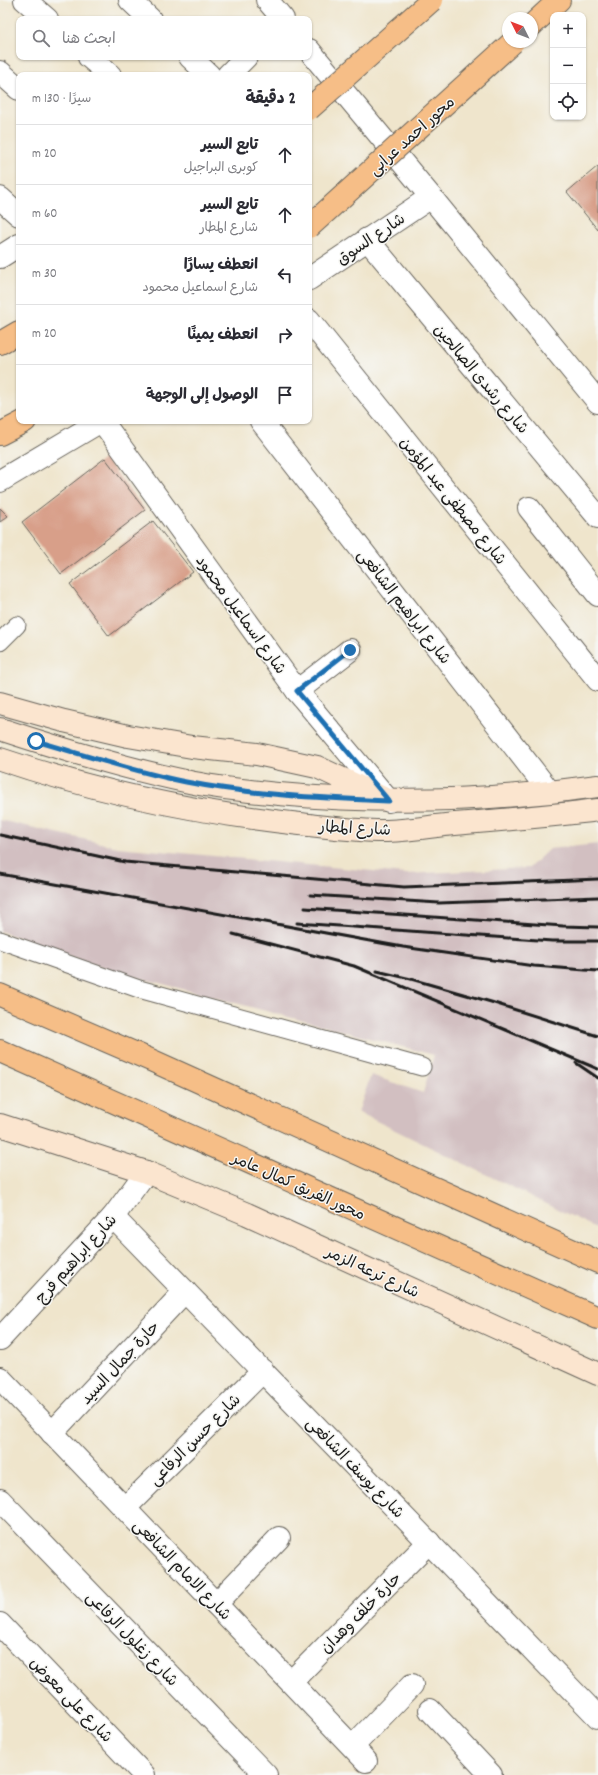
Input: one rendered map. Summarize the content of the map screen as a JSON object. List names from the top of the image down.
{
  "streets": {
    "highway": ["محور احمد عرابى", "محور الفريق كمال عامر"],
    "street": [
      "شارع السوق",
      "شارع رشدى الصالحين",
      "شارع مصطفى عبد المؤمن",
      "شارع ابراهيم الشافعى",
      "شارع اسماعيل محمود",
      "شارع المطار",
      "شارع ابراهيم فرج",
      "شارع ترعه الزمر",
      "حارة جمال السيد",
      "شارع حسن الرفاعى",
      "شارع يوسف الشافعى",
      "شارع الامام الشافعى",
      "حارة خلف وهدان",
      "شارع زغلول الرفاعى",
      "شارع على معوض"
    ]
  },
  "crossings": [
    ["شارع السوق", "شارع رشدى الصالحين"],
    ["شارع ابراهيم الشافعى", "شارع المطار"],
    ["شارع اسماعيل محمود", "شارع المطار"],
    ["شارع ابراهيم فرج", "شارع ترعه الزمر"],
    ["شارع ابراهيم فرج", "شارع يوسف الشافعى"],
    ["حارة جمال السيد", "شارع يوسف الشافعى"],
    ["حارة جمال السيد", "شارع الامام الشافعى"],
    ["شارع حسن الرفاعى", "شارع يوسف الشافعى"],
    ["شارع حسن الرفاعى", "شارع الامام الشافعى"],
    ["شارع يوسف الشافعى", "حارة خلف وهدان"],
    ["شارع الامام الشافعى", "حارة خلف وهدان"]
  ],
  "north": "top left",
  "page": {
    "map_buttons": ["+", "−"],
    "search": "ابحث هنا",
    "heading": ["2 دقيقة", "سيرًا · 130 m"],
    "list": [
      ["تابع السير", "كوبرى البراجيل", "20 m"],
      ["تابع السير", "شارع المطار", "60 m"],
      ["انعطف يسارًا", "شارع اسماعيل محمود", "30 m"],
      ["انعطف يمينًا", "20 m"],
      "الوصول إلى الوجهة"
    ]
  }
}
